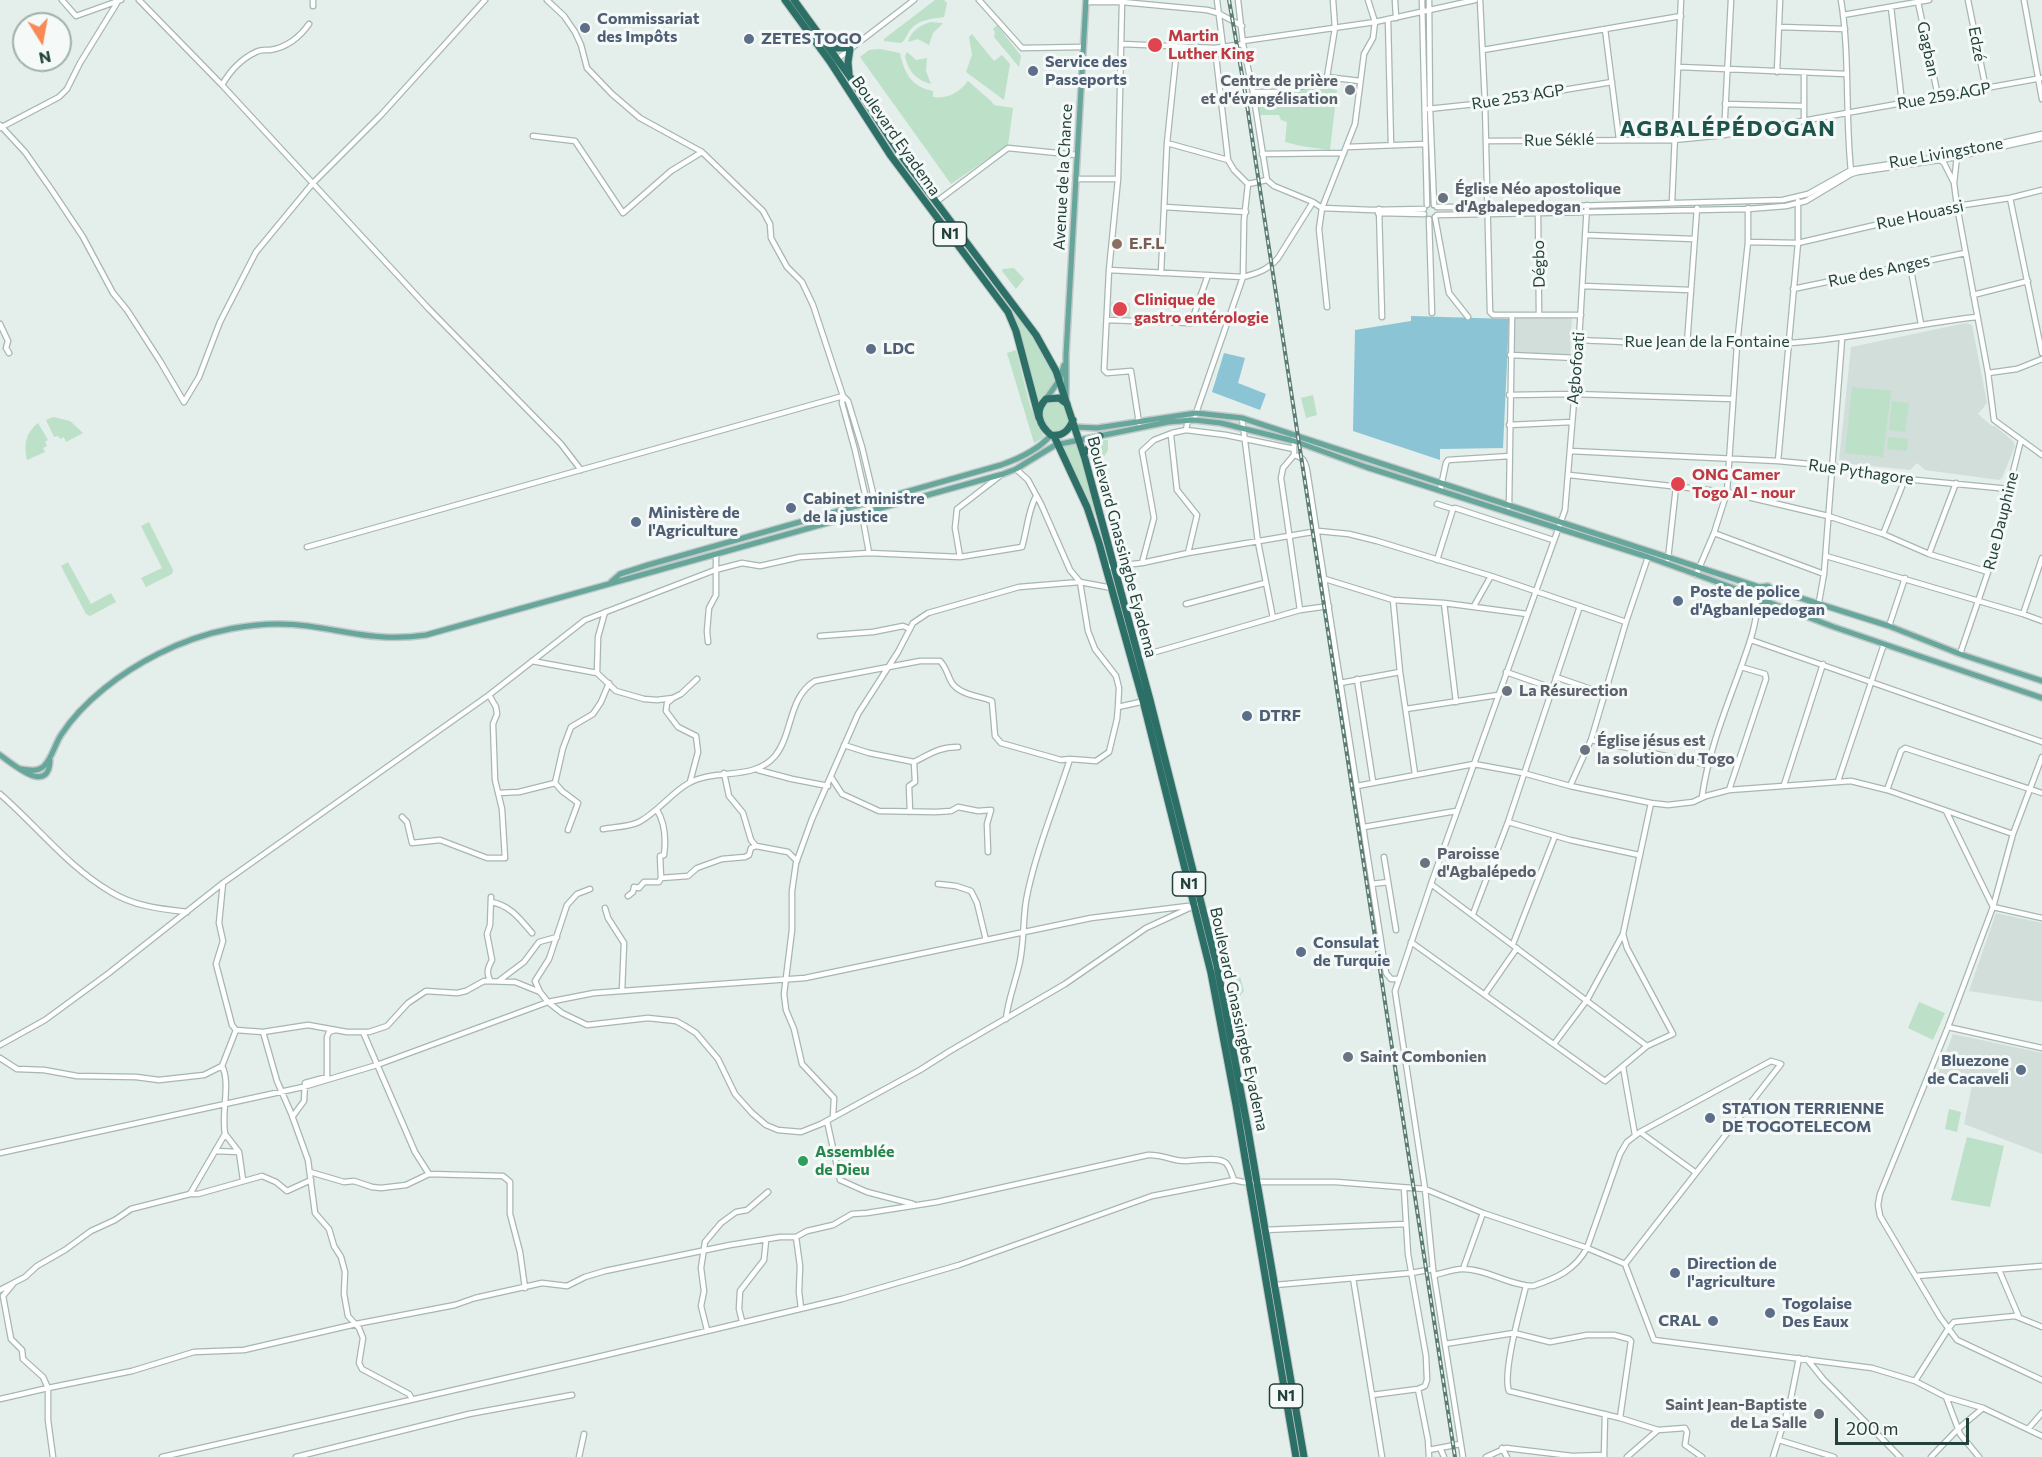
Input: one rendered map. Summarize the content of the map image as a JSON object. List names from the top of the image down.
{
  "streets": {
    "highway": ["Boulevard Eyadema", "N1", "Boulevard Gnassingbe Eyadema"],
    "main road": ["Avenue de la Chance"],
    "street": [
      "Edzé",
      "Gagban",
      "Rue 259.AGP",
      "Rue 253 AGP",
      "Rue Séklé",
      "Rue Livingstone",
      "Rue Houassi",
      "Dégbo",
      "Rue des Anges",
      "Rue Jean de la Fontaine",
      "Agbofoati",
      "Rue Pythagore",
      "Rue Dauphine"
    ]
  },
  "crossings": [
    ["Edzé", "Rue 259.AGP"],
    ["Gagban", "Rue 259.AGP"],
    ["Rue 259.AGP", "Rue Séklé"],
    ["Boulevard Eyadema", "N1"],
    ["Boulevard Eyadema", "Boulevard Gnassingbe Eyadema"],
    ["N1", "Boulevard Gnassingbe Eyadema"],
    ["Rue Jean de la Fontaine", "Agbofoati"],
    ["Agbofoati", "Rue Pythagore"],
    ["Rue Pythagore", "Rue Dauphine"]
  ],
  "districts": ["AGBALÉPÉDOGAN"],
  "places": [
    "Commissariat des Impôts",
    "ZETES TOGO",
    "Martin Luther King",
    "Service des Passeports",
    "Centre de prière et d'évangélisation",
    "Église Néo apostolique d'Agbalepedogan",
    "E.F.L",
    "Clinique de gastro entérologie",
    "LDC",
    "ONG Camer Togo Al - nour",
    "Cabinet ministre de la justice",
    "Ministère de l'Agriculture",
    "Poste de police d'Agbanlepedogan",
    "La Résurection",
    "DTRF",
    "Église jésus est la solution du Togo",
    "Paroisse d'Agbalépedo",
    "Consulat de Turquie",
    "Saint Combonien",
    "Bluezone de Cacaveli",
    "STATION TERRIENNE DE TOGOTELECOM",
    "Assemblée de Dieu",
    "Direction de l'agriculture",
    "Togolaise Des Eaux",
    "CRAL",
    "Saint Jean-Baptiste de La Salle"
  ],
  "scale_bar": "200 m",
  "north": "bottom"
}
